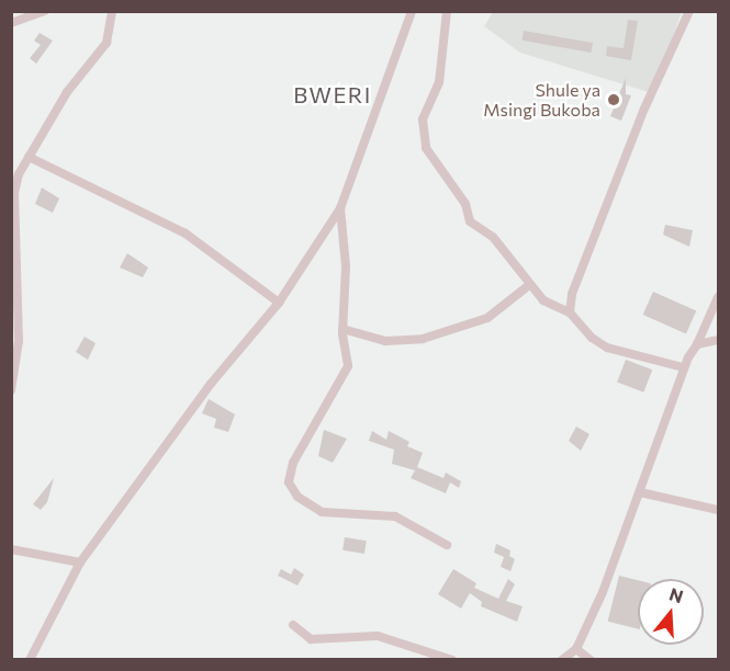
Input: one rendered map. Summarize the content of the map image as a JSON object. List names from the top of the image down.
{
  "districts": ["BWERI"],
  "places": ["Shule ya Msingi Bukoba"],
  "north": "top"
}
